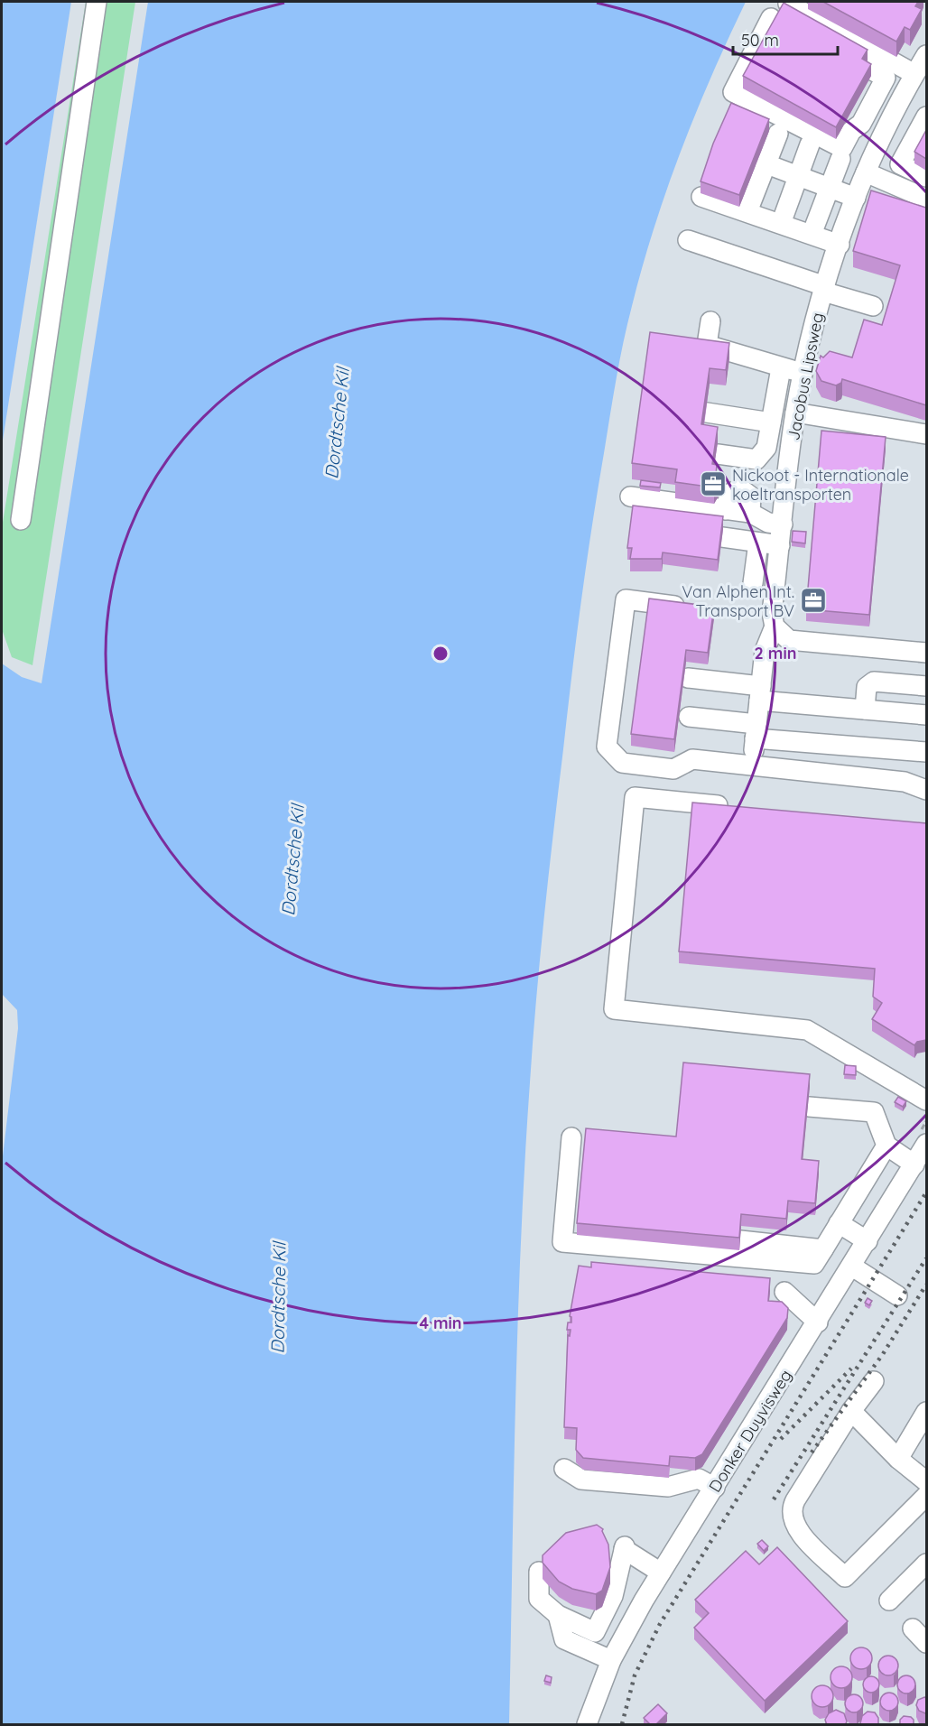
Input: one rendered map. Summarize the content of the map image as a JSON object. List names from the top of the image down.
{
  "streets": {
    "street": ["Jacobus Lipsweg", "Donker Duyvisweg"]
  },
  "water": ["Dordtsche Kil"],
  "places": {
    "office": ["Nickoot - Internationale koeltransporten", "Van Alphen Int. Transport BV"]
  },
  "scale_bar": "50 m",
  "rings": ["2 min", "4 min"]
}
